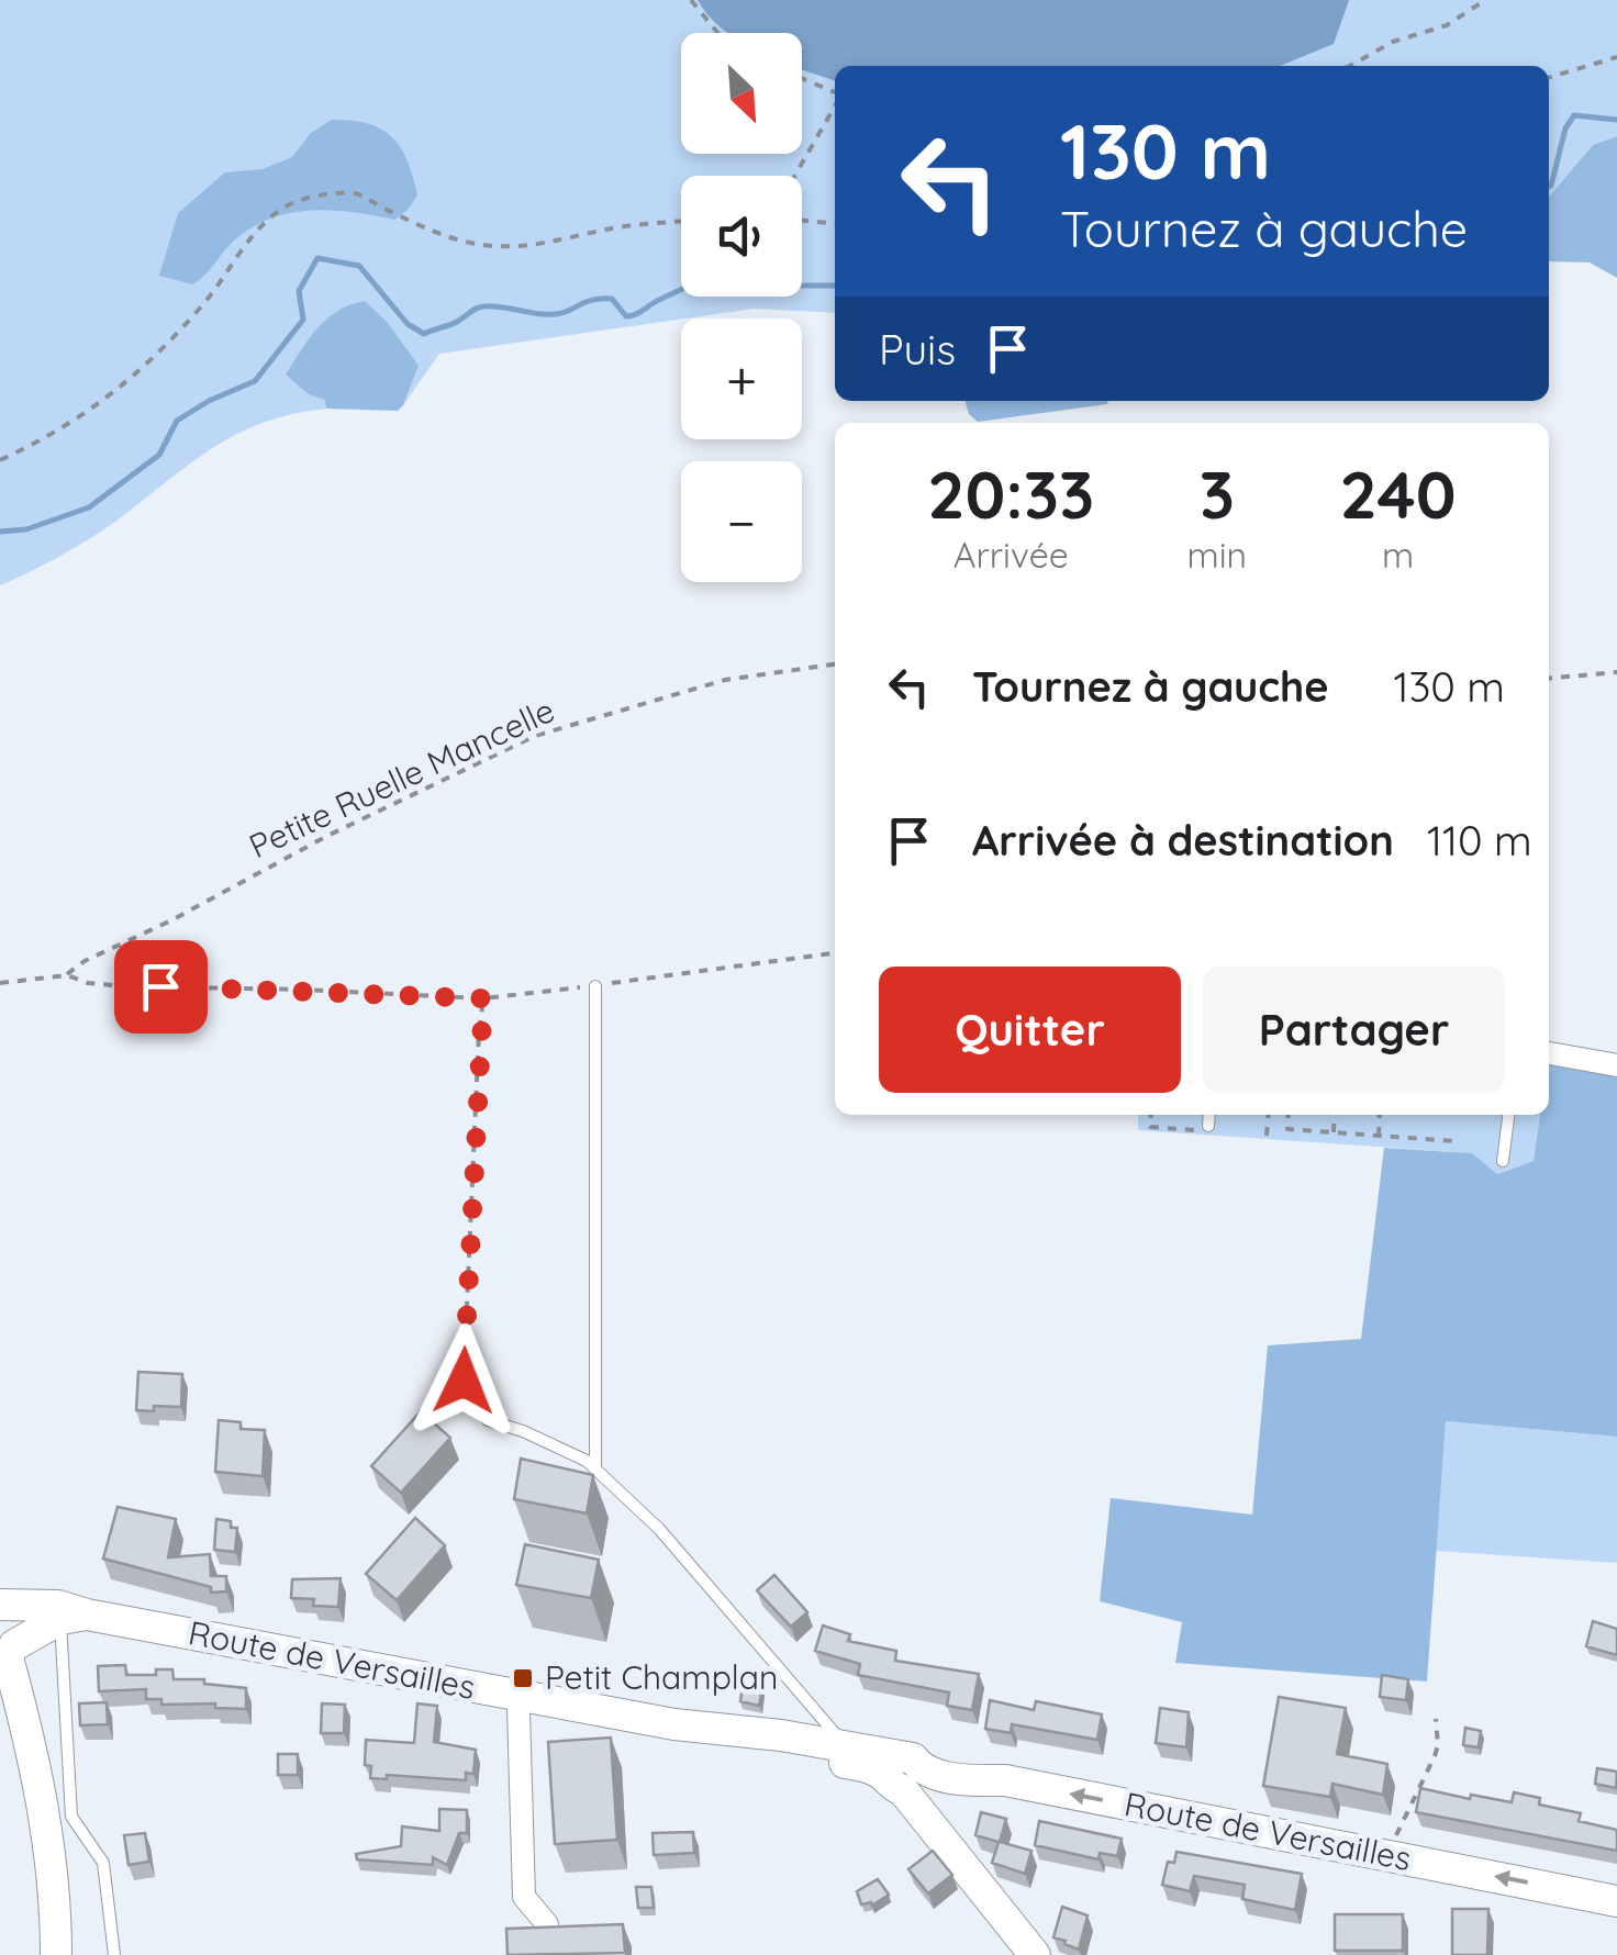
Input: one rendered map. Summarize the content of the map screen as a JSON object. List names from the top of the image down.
{
  "streets": {
    "main road": ["Route de Versailles"],
    "path": ["Petite Ruelle Mancelle"]
  },
  "one_way": ["Route de Versailles"],
  "places": {
    "transit": ["Petit Champlan"]
  },
  "north": "bottom right",
  "page": {
    "map_buttons": ["+", "−"],
    "turn": ["130 m", "Tournez à gauche"],
    "then": "Puis",
    "eta": [
      "20:33",
      "Arrivée",
      "3",
      "min",
      "240",
      "m"
    ],
    "list": [
      {
        "name": "Tournez à gauche",
        "value": "130 m"
      },
      {
        "name": "Arrivée à destination",
        "value": "110 m"
      }
    ],
    "buttons": ["Quitter", "Partager"]
  }
}
